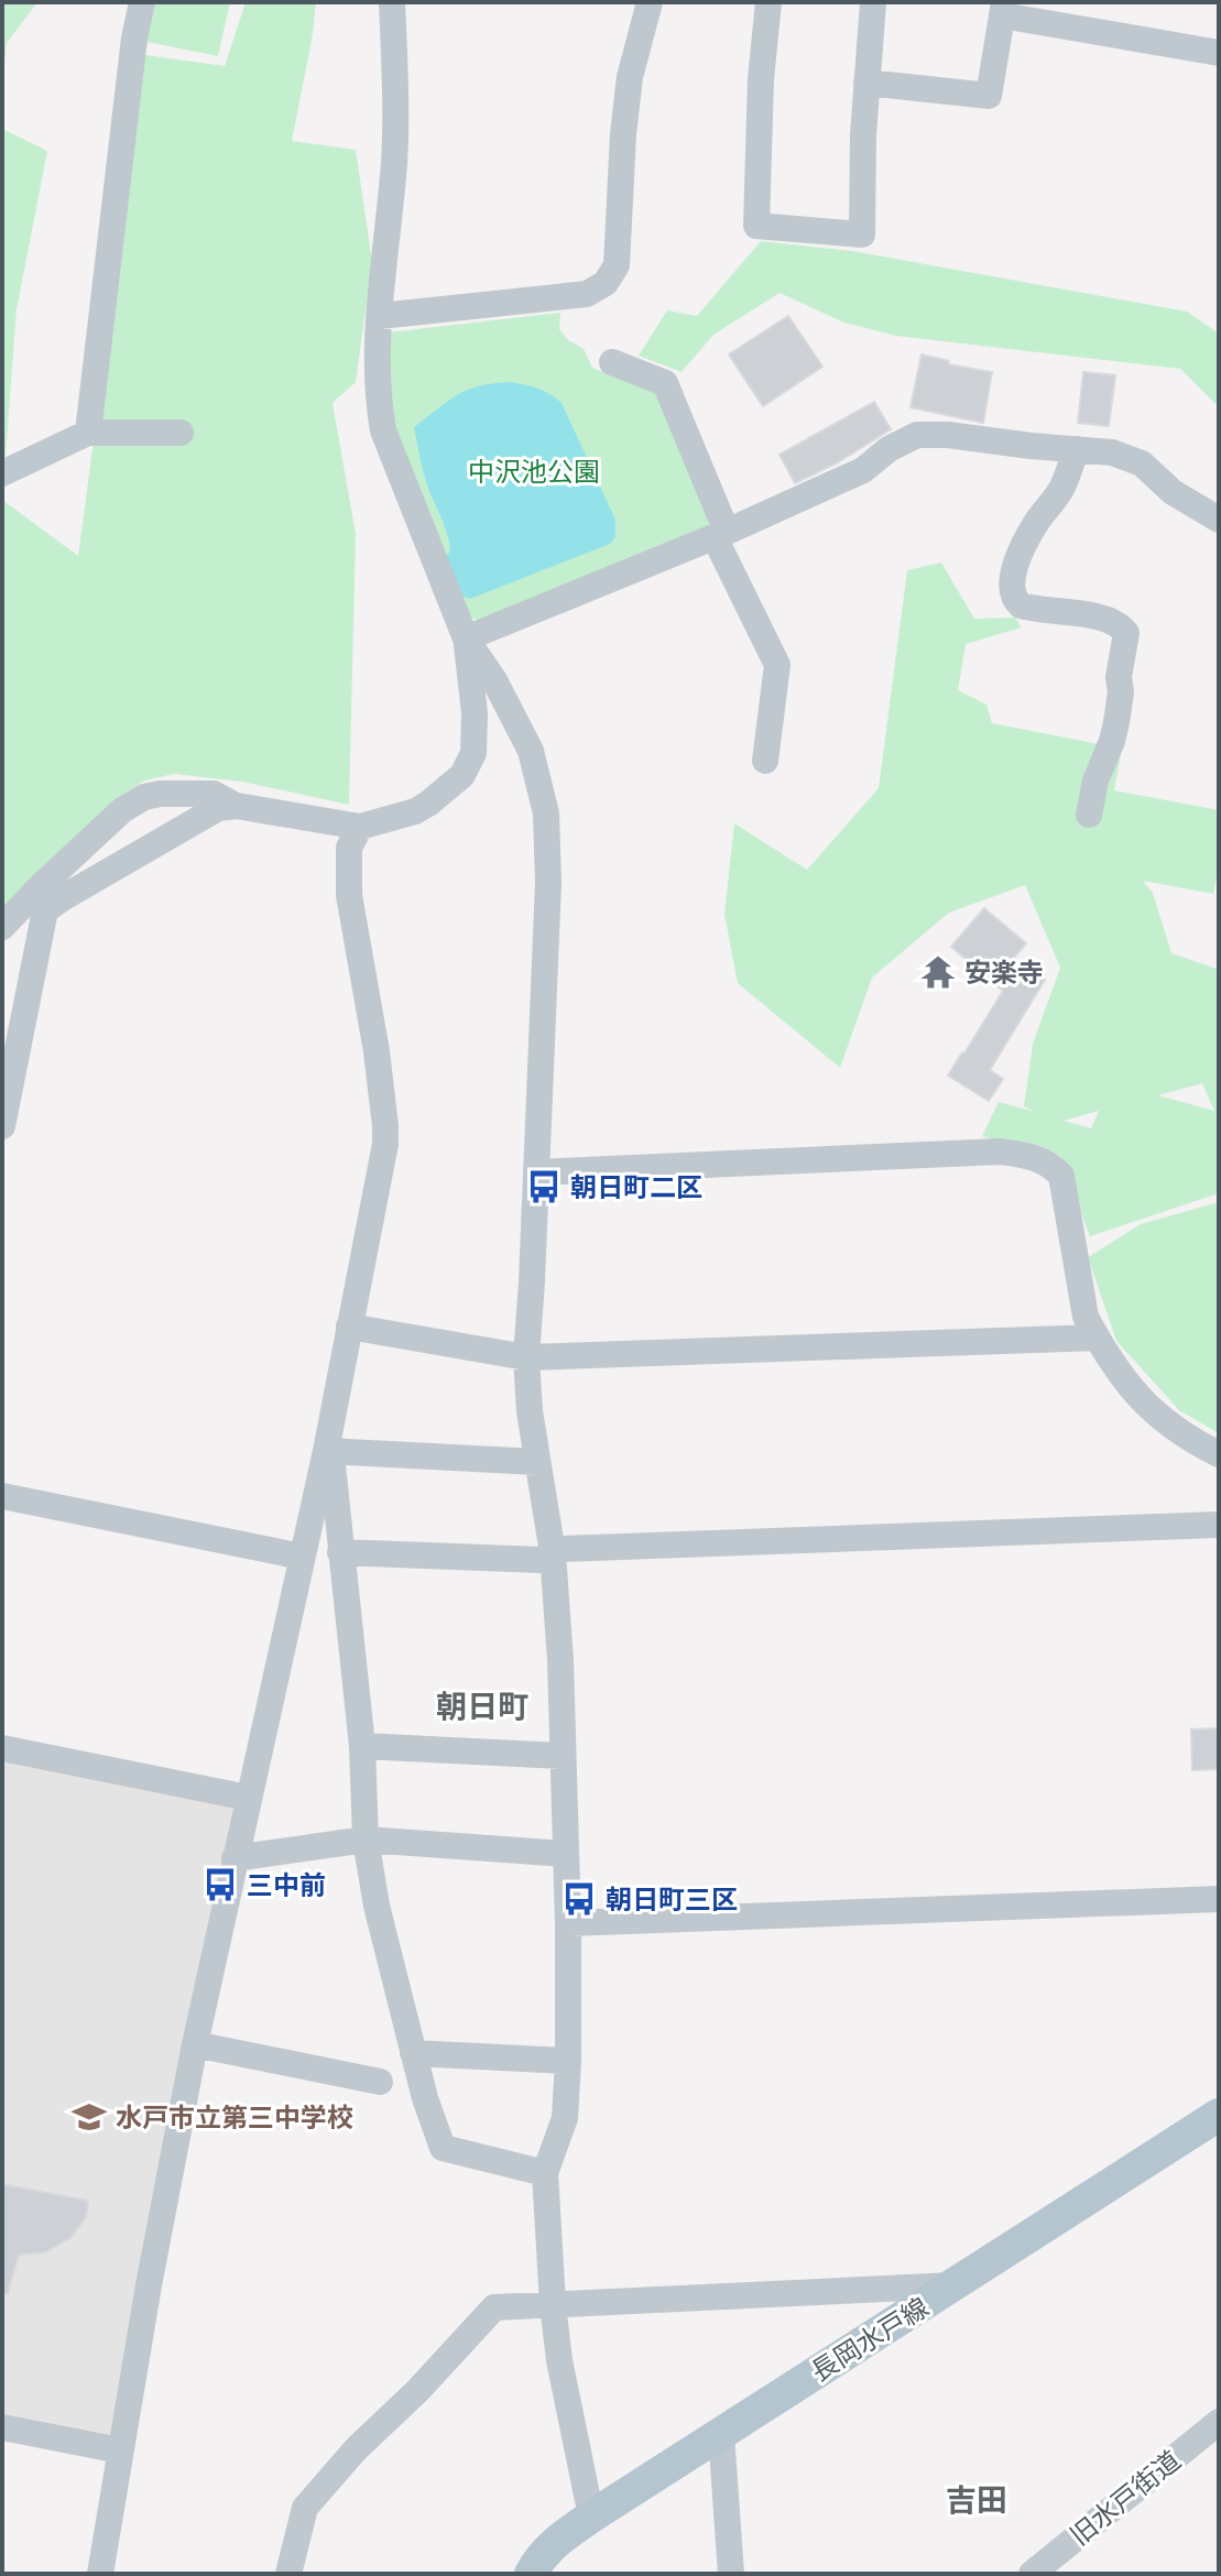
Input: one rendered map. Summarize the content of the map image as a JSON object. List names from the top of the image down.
{
  "streets": {
    "main road": ["長岡水戸線"],
    "street": ["旧水戸街道"]
  },
  "districts": ["朝日町", "吉田"],
  "parks": ["中沢池公園"],
  "places": {
    "temple": ["安楽寺"],
    "bus stop": ["朝日町二区", "三中前", "朝日町三区"],
    "school or university": ["水戸市立第三中学校"]
  }
}
